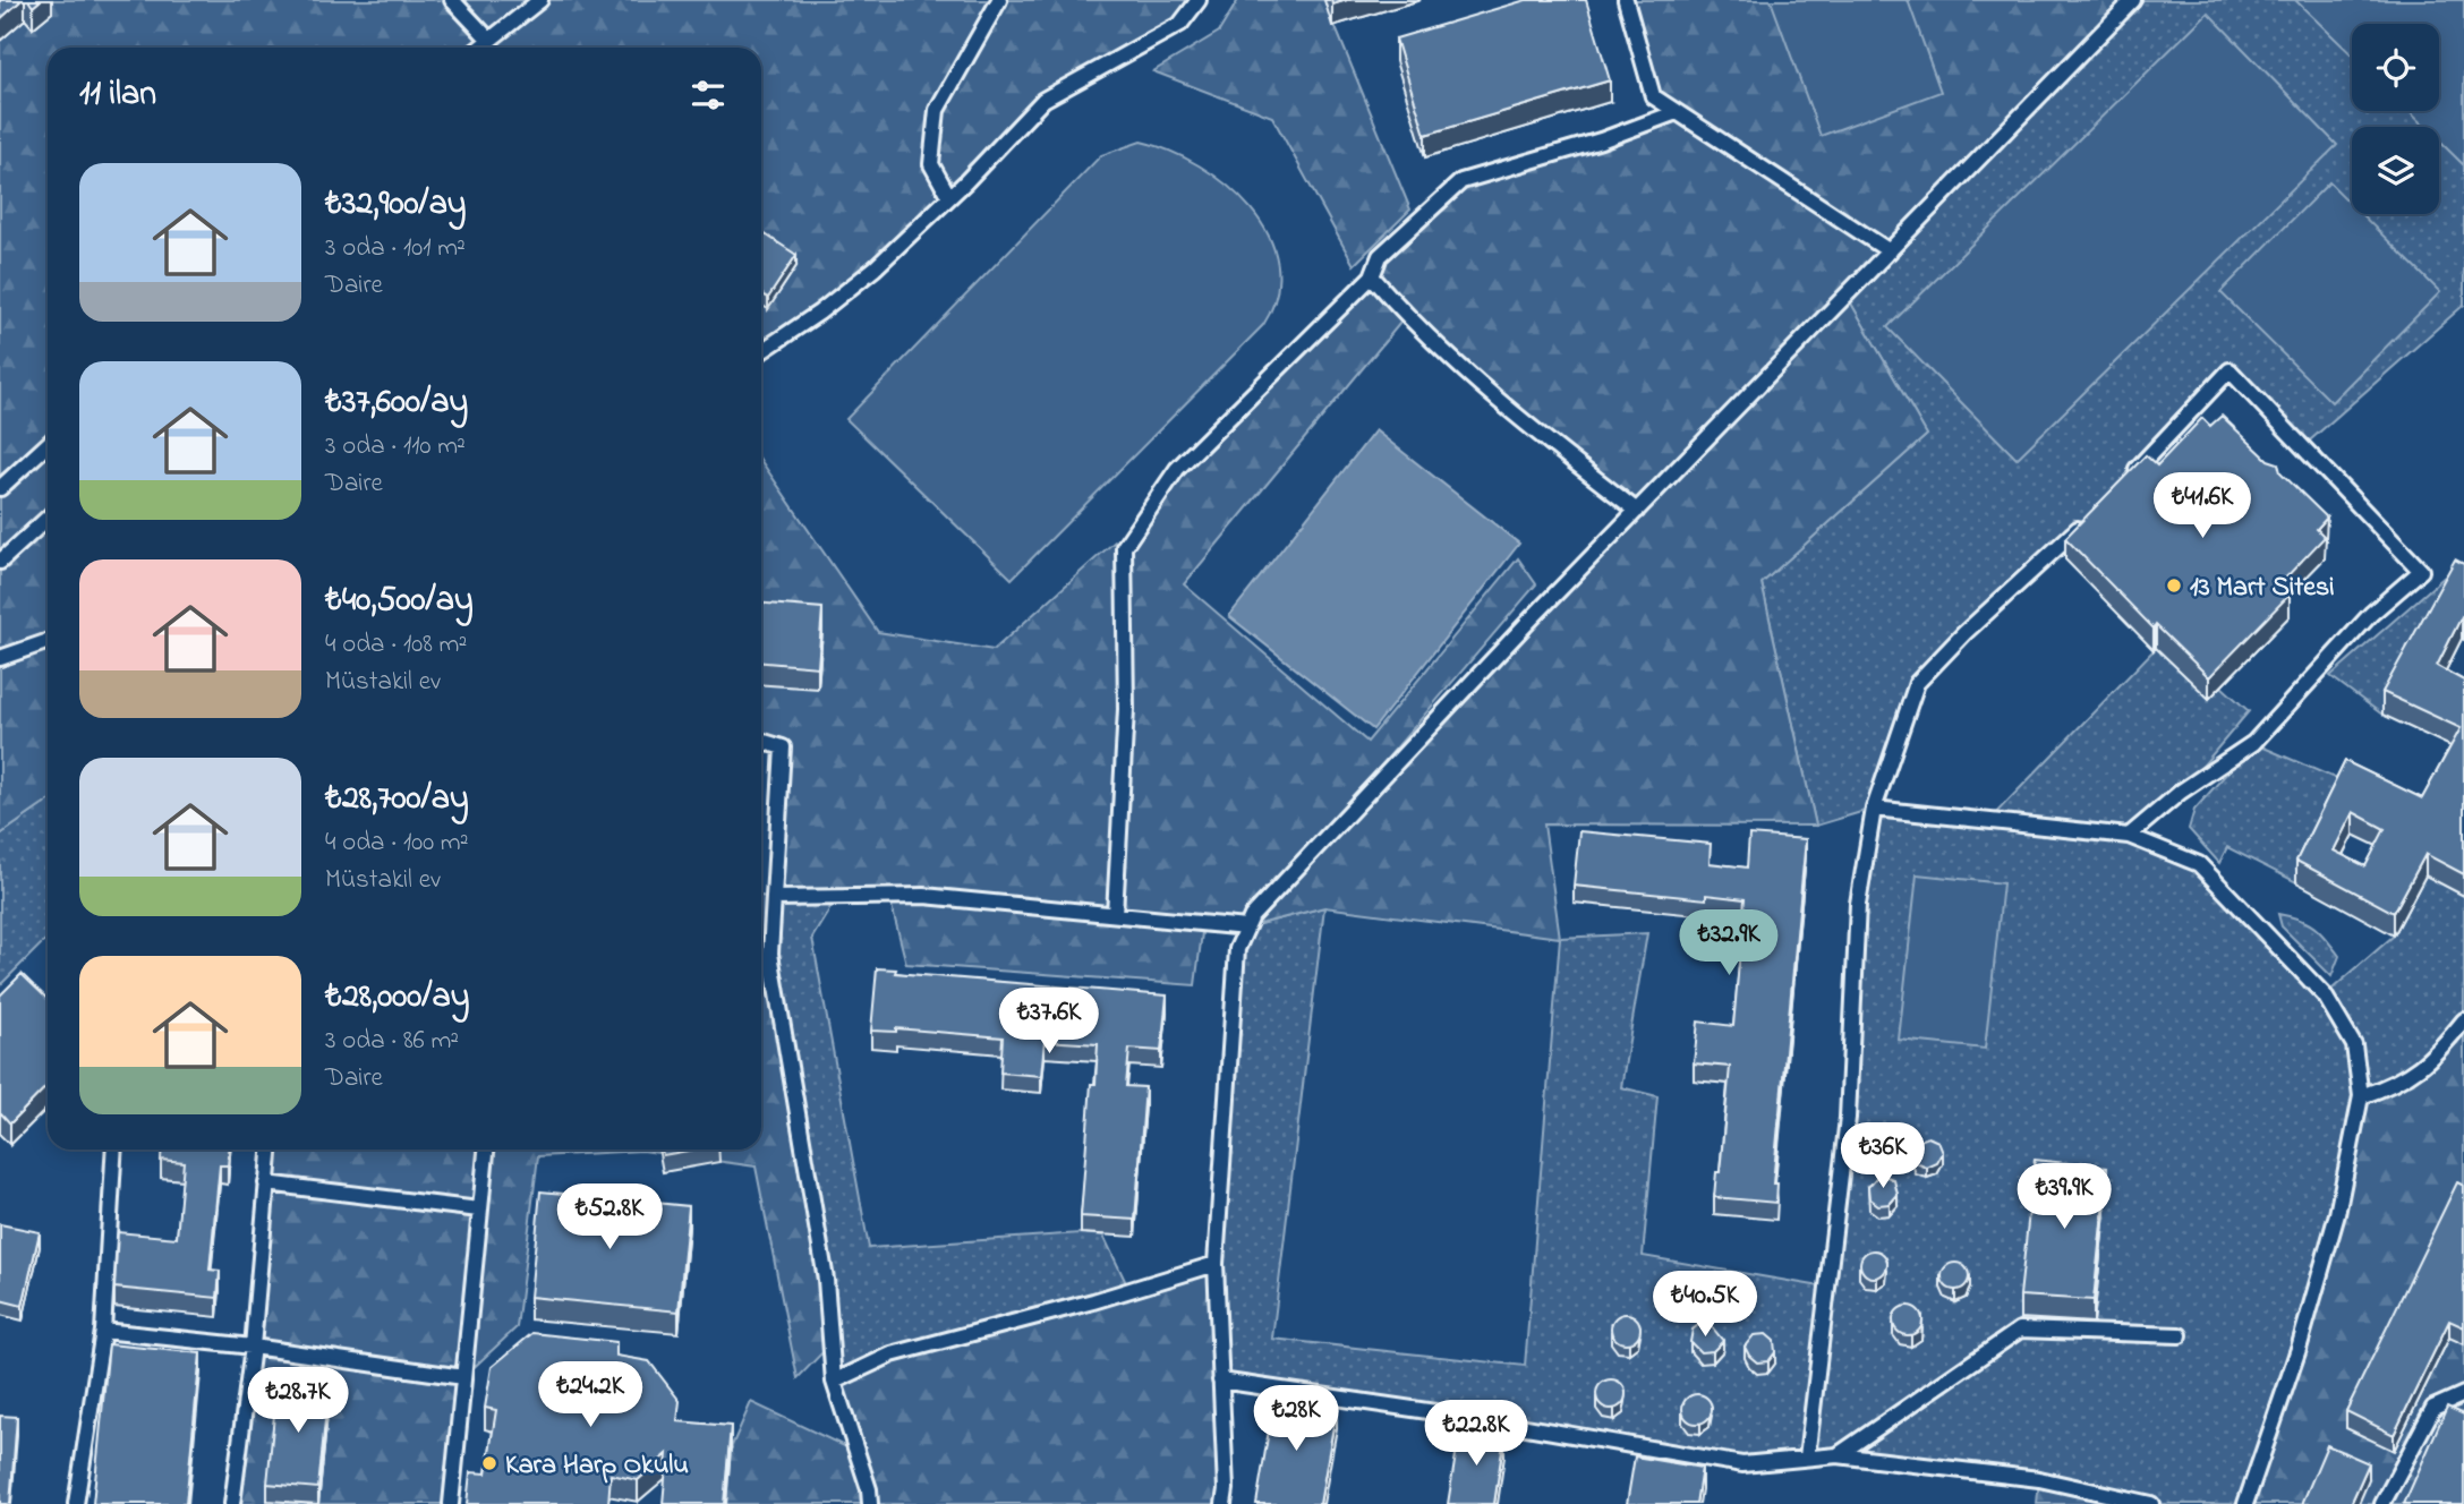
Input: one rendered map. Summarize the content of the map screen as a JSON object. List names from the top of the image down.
{
  "places": ["13 Mart Sitesi", "Kara Harp Okulu"],
  "page": {
    "heading": "11 ilan",
    "list": [
      {
        "name": "₺32,900/ay",
        "note": "3 oda · 101 m² · Daire"
      },
      {
        "name": "₺37,600/ay",
        "note": "3 oda · 110 m² · Daire"
      },
      {
        "name": "₺40,500/ay",
        "note": "4 oda · 108 m² · Müstakil ev"
      },
      {
        "name": "₺28,700/ay",
        "note": "4 oda · 100 m² · Müstakil ev"
      },
      {
        "name": "₺28,000/ay",
        "note": "3 oda · 86 m² · Daire"
      }
    ],
    "price": [
      "₺41.6K",
      "₺32.9K",
      "₺37.6K",
      "₺36K",
      "₺39.9K",
      "₺52.8K",
      "₺40.5K",
      "₺24.2K",
      "₺28.7K",
      "₺28K",
      "₺22.8K"
    ]
  }
}
